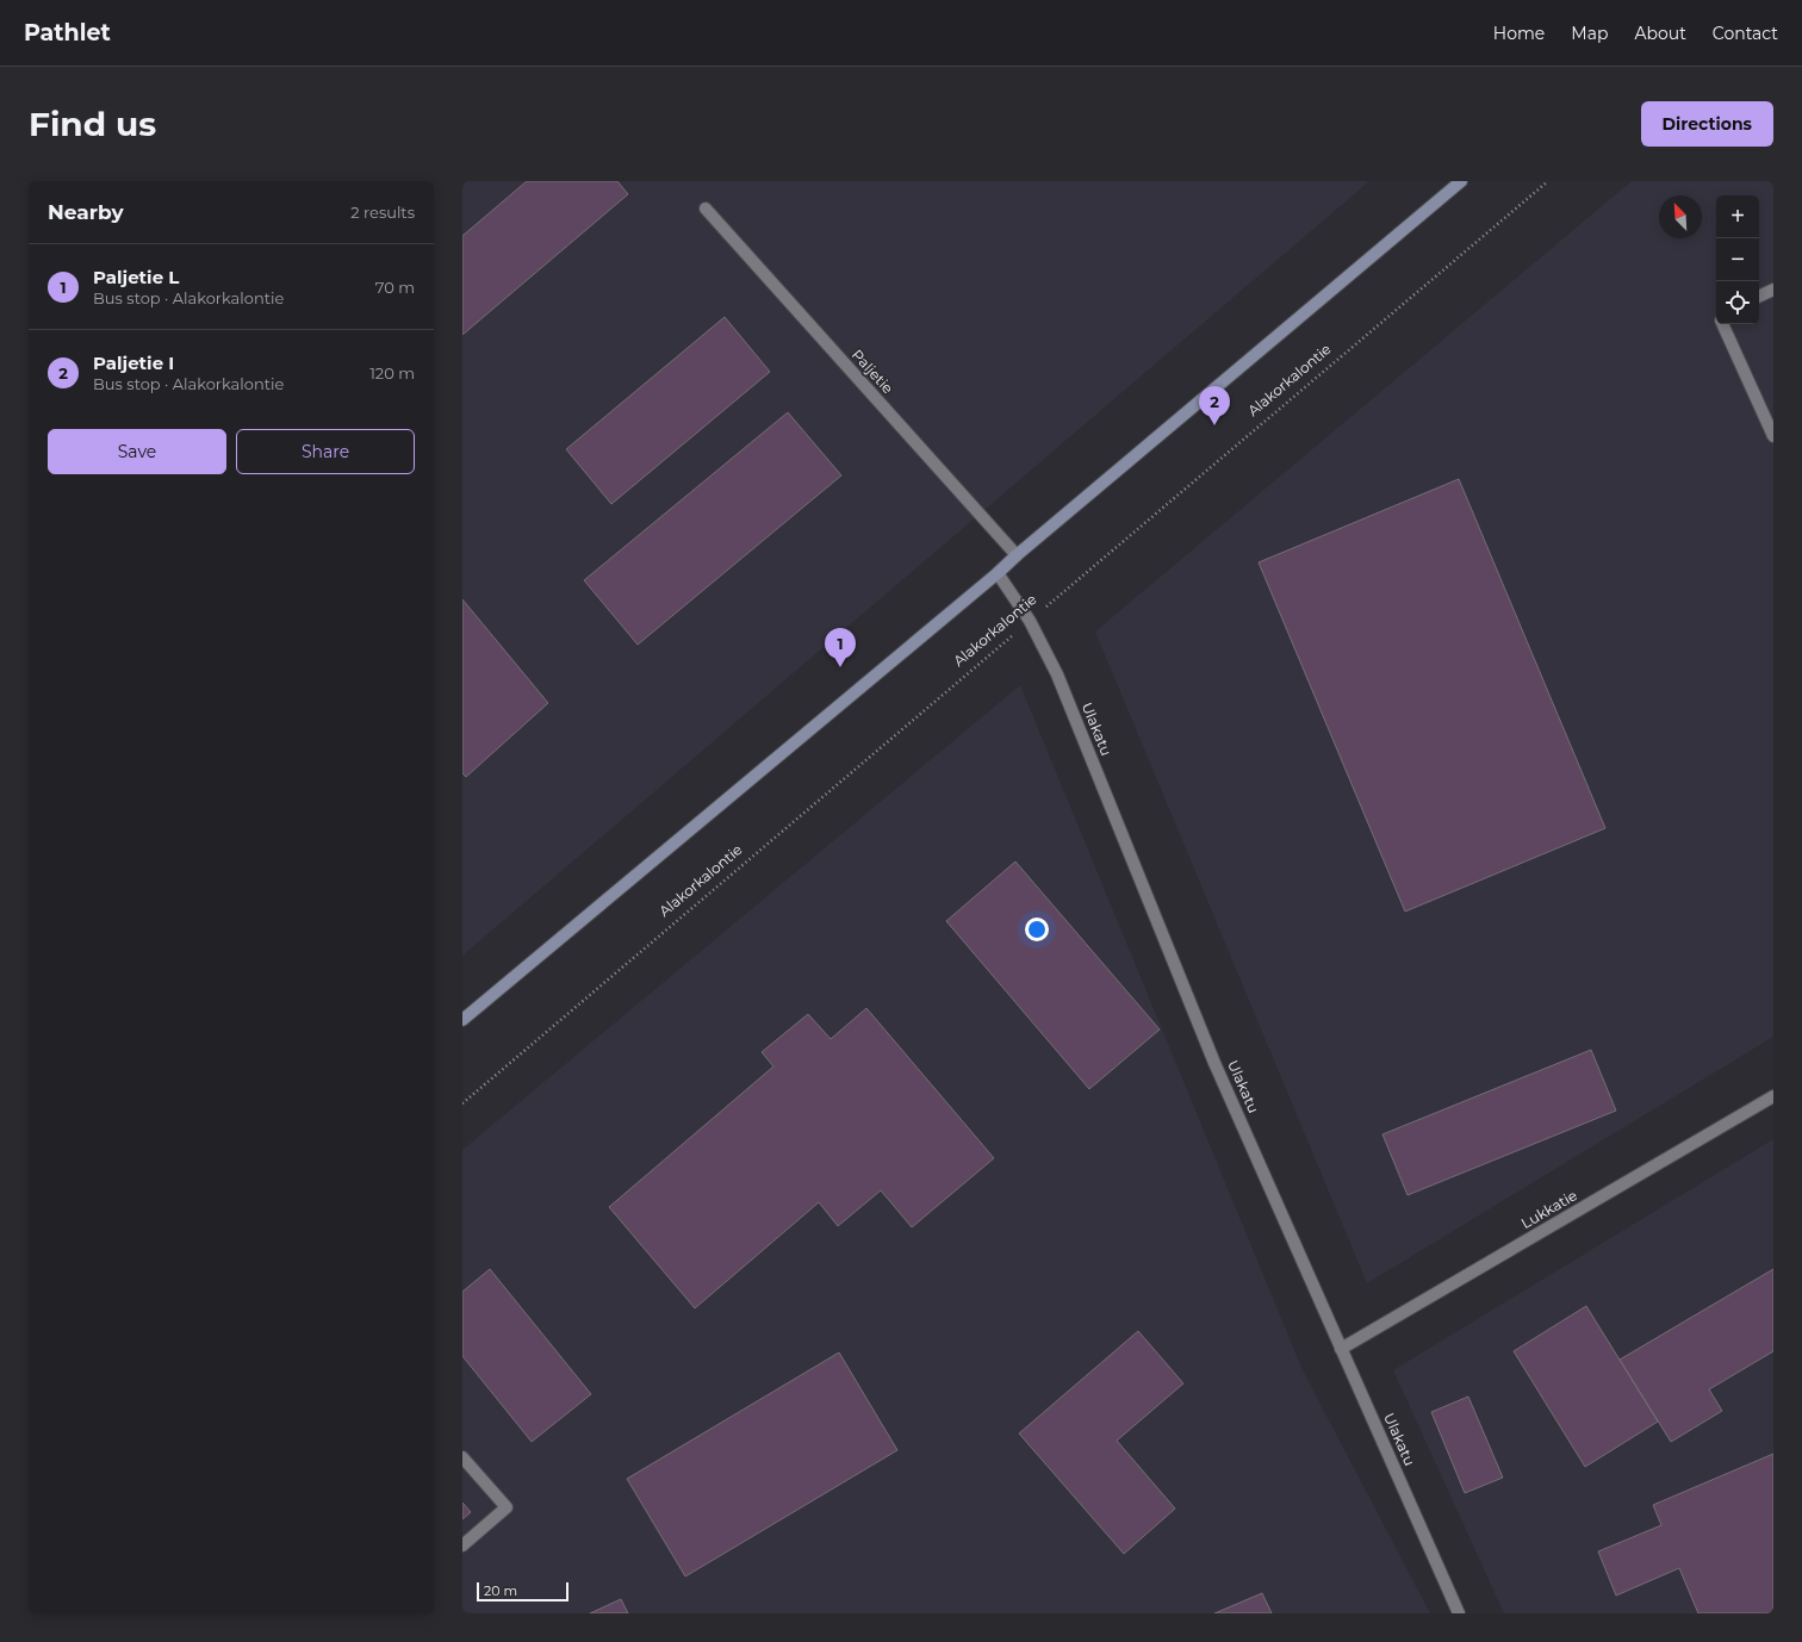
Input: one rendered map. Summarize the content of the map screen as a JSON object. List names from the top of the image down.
{
  "streets": {
    "street": ["Paljetie", "Ulakatu", "Lukkatie"],
    "path": ["Alakorkalontie"]
  },
  "crossings": [
    ["Alakorkalontie", "Ulakatu"],
    ["Ulakatu", "Lukkatie"]
  ],
  "scale_bar": "20 m",
  "north": "top left",
  "page": {
    "header": "Pathlet",
    "nav": [
      "Home",
      "Map",
      "About",
      "Contact"
    ],
    "buttons": [
      "Directions",
      ["Save", "Share"]
    ],
    "title": "Find us",
    "heading": ["Nearby", "2 results"],
    "map_buttons": ["+", "−"],
    "list": [
      {
        "mark": "1",
        "name": "Paljetie L",
        "note": "Bus stop · Alakorkalontie",
        "value": "70 m"
      },
      {
        "mark": "2",
        "name": "Paljetie I",
        "note": "Bus stop · Alakorkalontie",
        "value": "120 m"
      }
    ],
    "pins": ["2", "1"],
    "scale": "20 m"
  }
}
